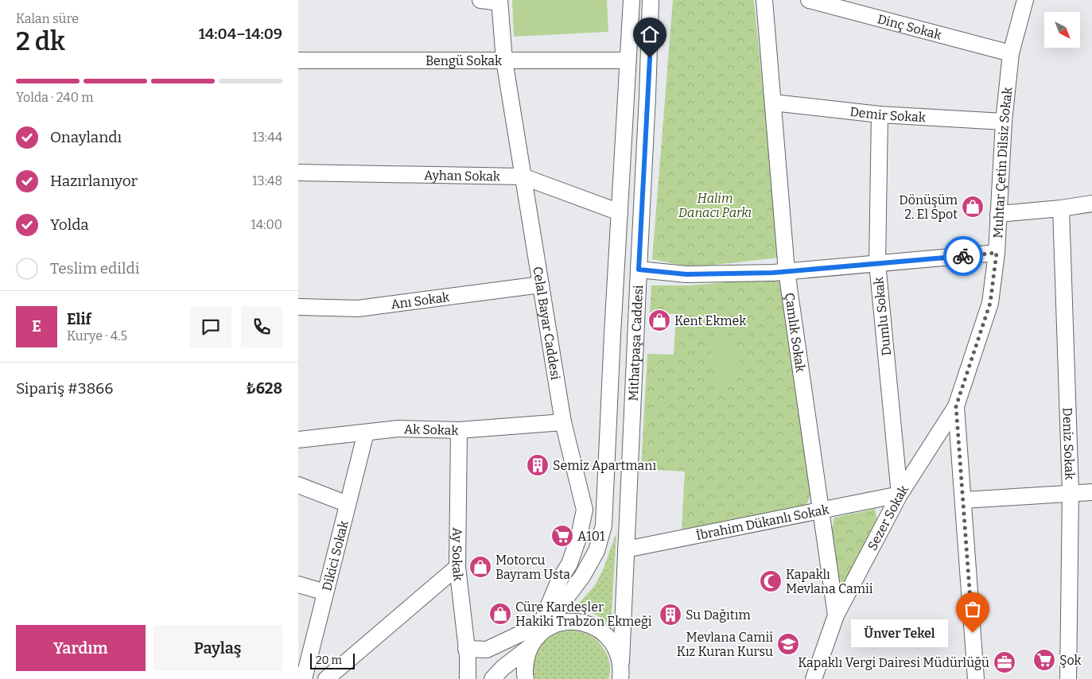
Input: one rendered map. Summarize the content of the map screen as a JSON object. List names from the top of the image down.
{
  "streets": {
    "street": [
      "Dinç Sokak",
      "Bengü Sokak",
      "Demir Sokak",
      "Muhtar Çetin Dilsiz Sokak",
      "Ayhan Sokak",
      "Anı Sokak",
      "Dumlu Sokak",
      "Celal Bayar Caddesi",
      "Çamlık Sokak",
      "Mithatpaşa Caddesi",
      "Ak Sokak",
      "Deniz Sokak",
      "Sezer Sokak",
      "İbrahim Dükanlı Sokak",
      "Ay Sokak",
      "Dikici Sokak"
    ]
  },
  "crossings": [
    ["Dinç Sokak", "Muhtar Çetin Dilsiz Sokak"],
    ["Bengü Sokak", "Celal Bayar Caddesi"],
    ["Bengü Sokak", "Mithatpaşa Caddesi"],
    ["Demir Sokak", "Muhtar Çetin Dilsiz Sokak"],
    ["Demir Sokak", "Dumlu Sokak"],
    ["Demir Sokak", "Çamlık Sokak"],
    ["Muhtar Çetin Dilsiz Sokak", "Sezer Sokak"],
    ["Ayhan Sokak", "Celal Bayar Caddesi"],
    ["Ayhan Sokak", "Mithatpaşa Caddesi"],
    ["Anı Sokak", "Celal Bayar Caddesi"],
    ["Dumlu Sokak", "Sezer Sokak"],
    ["Dumlu Sokak", "İbrahim Dükanlı Sokak"],
    ["Celal Bayar Caddesi", "Mithatpaşa Caddesi"],
    ["Celal Bayar Caddesi", "Ak Sokak"],
    ["Çamlık Sokak", "Sezer Sokak"],
    ["Çamlık Sokak", "İbrahim Dükanlı Sokak"],
    ["Mithatpaşa Caddesi", "İbrahim Dükanlı Sokak"],
    ["Ak Sokak", "Ay Sokak"],
    ["Ak Sokak", "Dikici Sokak"],
    ["Sezer Sokak", "İbrahim Dükanlı Sokak"]
  ],
  "parks": ["Halim Danacı Parkı"],
  "places": {
    "shop": [
      "Dönüşüm 2. El Spot",
      "Kent Ekmek",
      "Motorcu Bayram Usta",
      "Cüre Kardeşler Hakiki Trabzon Ekmeği"
    ],
    "building": ["Semiz Apartmanı", "Su Dağıtım"],
    "supermarket": ["A101", "Şok"],
    "mosque": ["Kapaklı Mevlana Camii"],
    "other": ["Ünver Tekel"],
    "school or university": ["Mevlana Camii Kız Kuran Kursu"],
    "office": ["Kapaklı Vergi Dairesi Müdürlüğü"]
  },
  "scale_bar": "20 m",
  "north": "bottom right",
  "page": {
    "heading": ["2 dk", "Kalan süre", "14:04–14:09"],
    "panel": [
      "Elif",
      "Kurye · 4.5",
      "Sipariş #3866",
      "₺628"
    ],
    "bar": "Yolda · 240 m",
    "list": [
      ["Onaylandı", "13:44"],
      ["Hazırlanıyor", "13:48"],
      ["Yolda", "14:00"],
      "Teslim edildi"
    ],
    "round": "E",
    "buttons": ["Yardım", "Paylaş"],
    "bubble": "Ünver Tekel",
    "scale": "20 m"
  }
}
